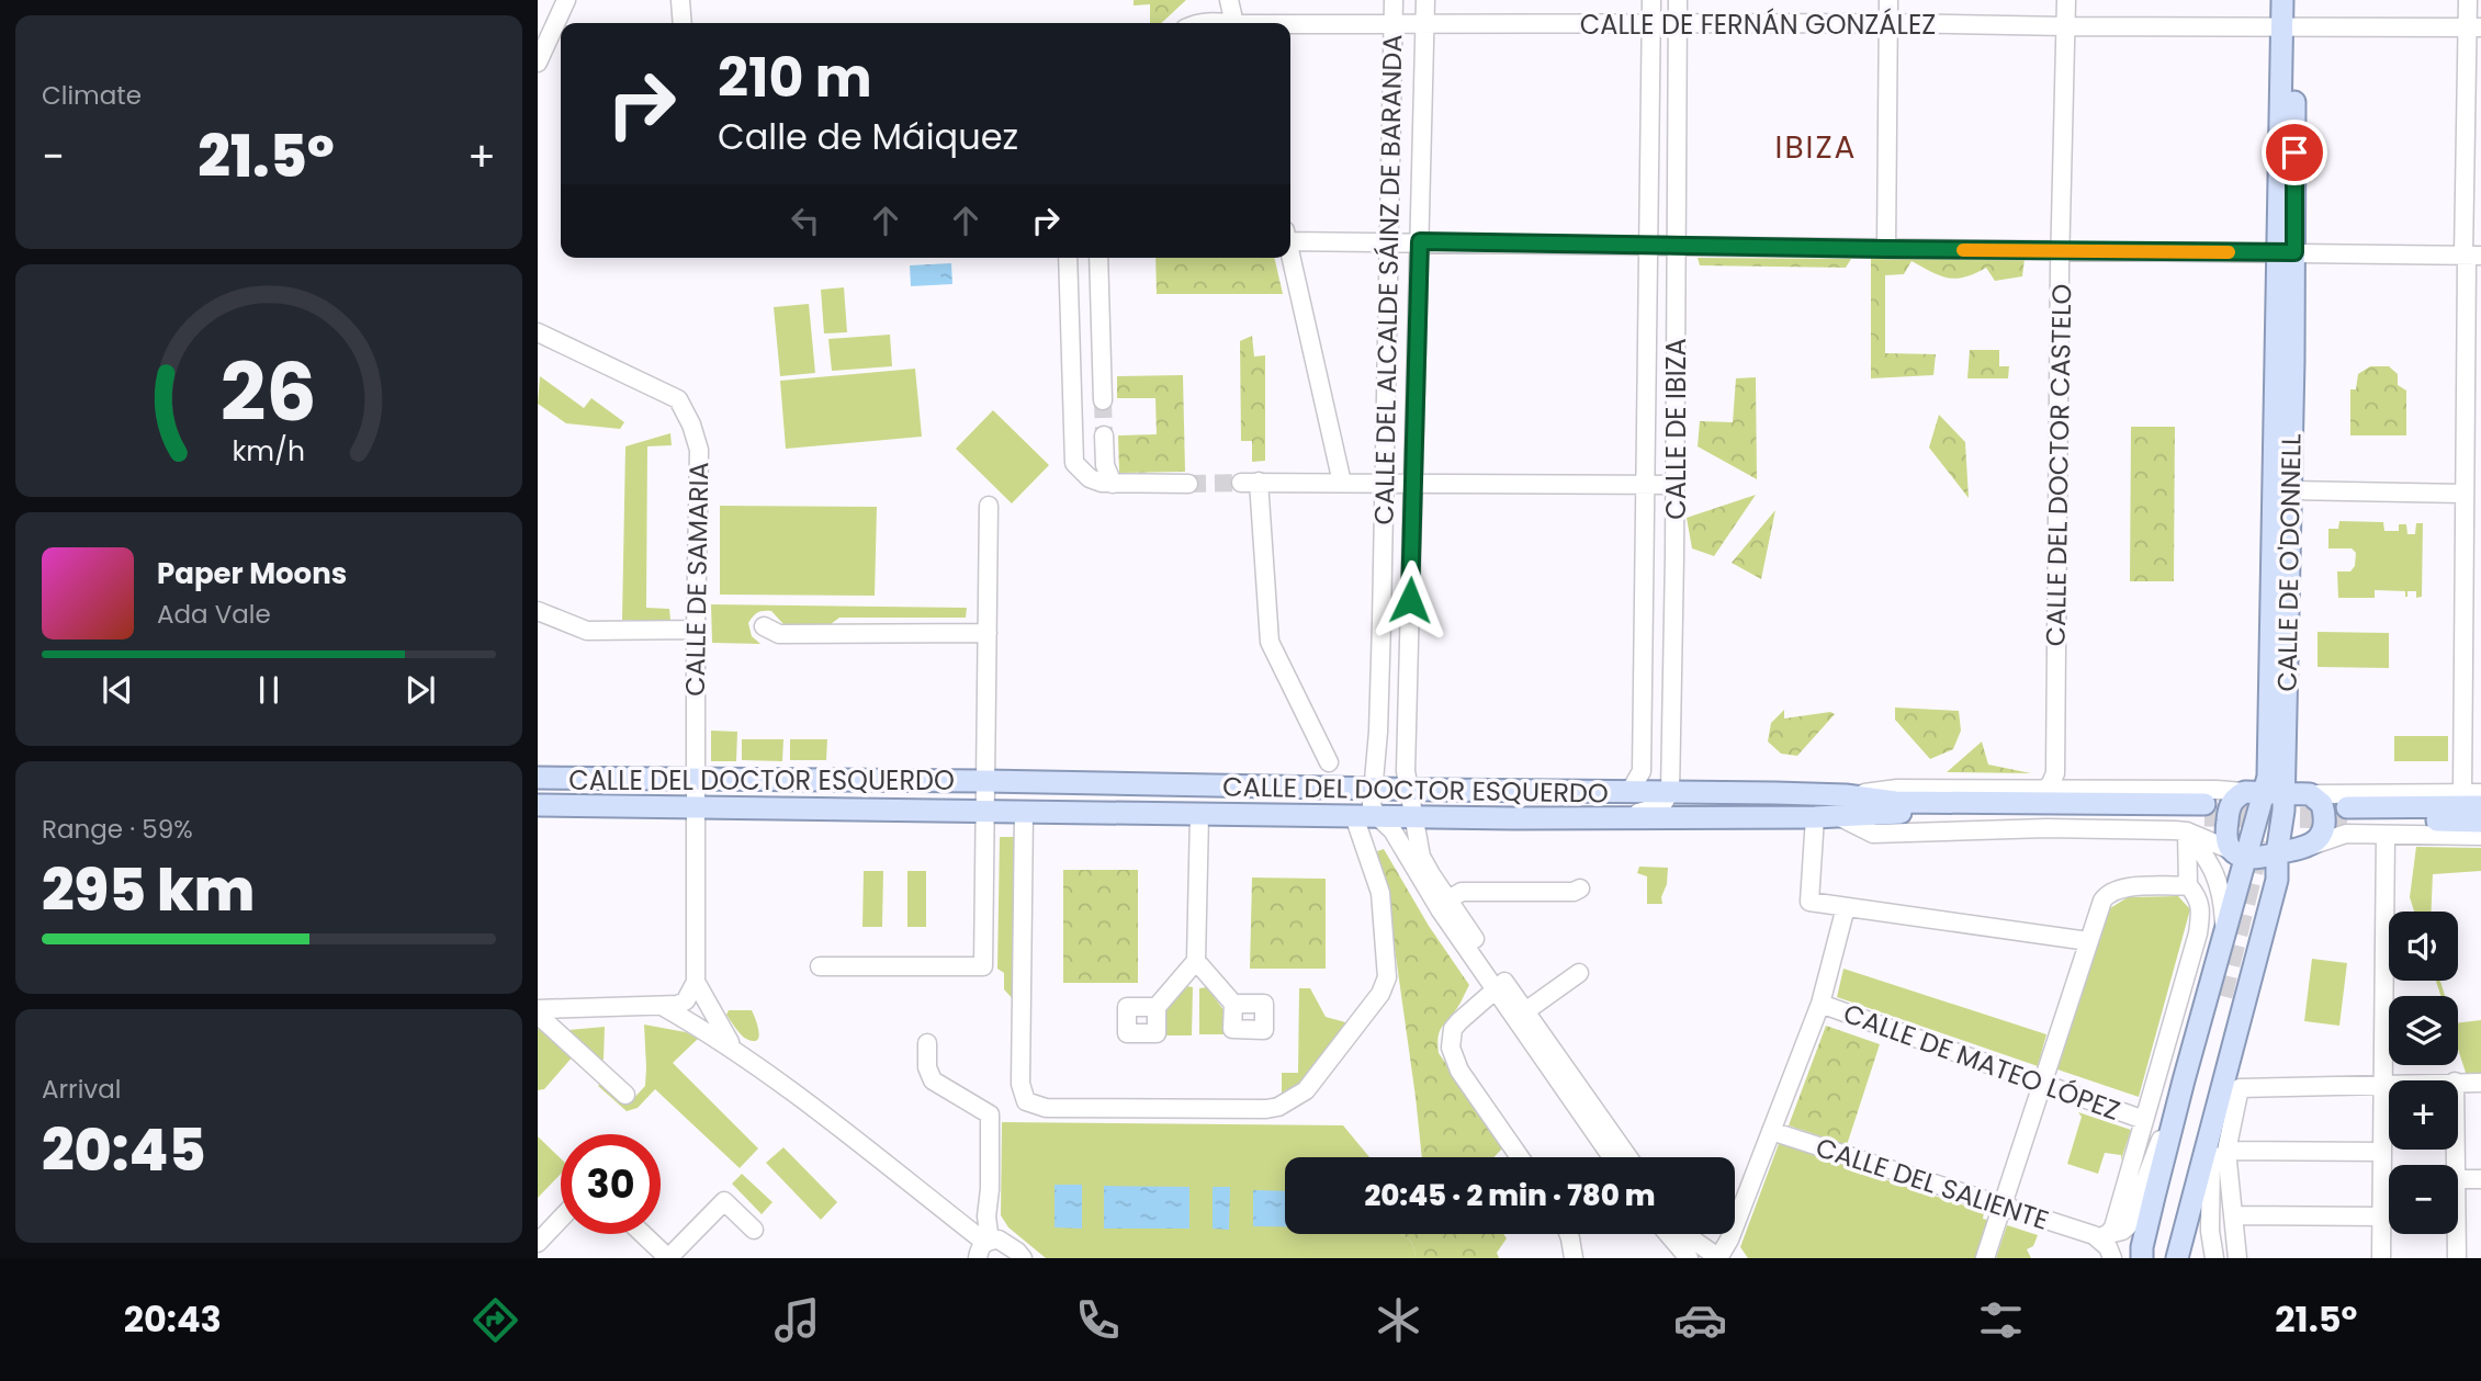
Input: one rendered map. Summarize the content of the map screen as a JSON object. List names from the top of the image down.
{
  "streets": {
    "main road": ["CALLE DE O'DONNELL", "CALLE DEL DOCTOR ESQUERDO"],
    "street": [
      "CALLE DE FERNÁN GONZÁLEZ",
      "CALLE DEL ALCALDE SÁINZ DE BARANDA",
      "CALLE DE IBIZA",
      "CALLE DEL DOCTOR CASTELO",
      "CALLE DE SAMARIA",
      "CALLE DE MATEO LÓPEZ",
      "CALLE DEL SALIENTE"
    ]
  },
  "crossings": [
    ["CALLE DE FERNÁN GONZÁLEZ", "CALLE DEL ALCALDE SÁINZ DE BARANDA"],
    ["CALLE DE FERNÁN GONZÁLEZ", "CALLE DE IBIZA"],
    ["CALLE DE FERNÁN GONZÁLEZ", "CALLE DEL DOCTOR CASTELO"],
    ["CALLE DE FERNÁN GONZÁLEZ", "CALLE DE O'DONNELL"],
    ["CALLE DEL ALCALDE SÁINZ DE BARANDA", "CALLE DEL DOCTOR ESQUERDO"],
    ["CALLE DE IBIZA", "CALLE DEL DOCTOR ESQUERDO"],
    ["CALLE DEL DOCTOR CASTELO", "CALLE DEL DOCTOR ESQUERDO"],
    ["CALLE DE O'DONNELL", "CALLE DEL DOCTOR ESQUERDO"],
    ["CALLE DE O'DONNELL", "CALLE DEL SALIENTE"],
    ["CALLE DE SAMARIA", "CALLE DEL DOCTOR ESQUERDO"]
  ],
  "districts": ["IBIZA"],
  "page": {
    "tile": [
      "Climate",
      ["Range · 59%", "295 km"],
      ["Arrival", "20:45"]
    ],
    "turn": ["210 m", "Calle de Máiquez"],
    "heat": ["−", "21.5°", "+"],
    "song": ["Paper Moons", "Ada Vale"],
    "map_buttons": ["+", "−"],
    "limit": "30",
    "trip": "20:45 · 2 min · 780 m",
    "tabs": ["20:43", "21.5°"],
    "gauge": ["26", "km/h"]
  }
}
